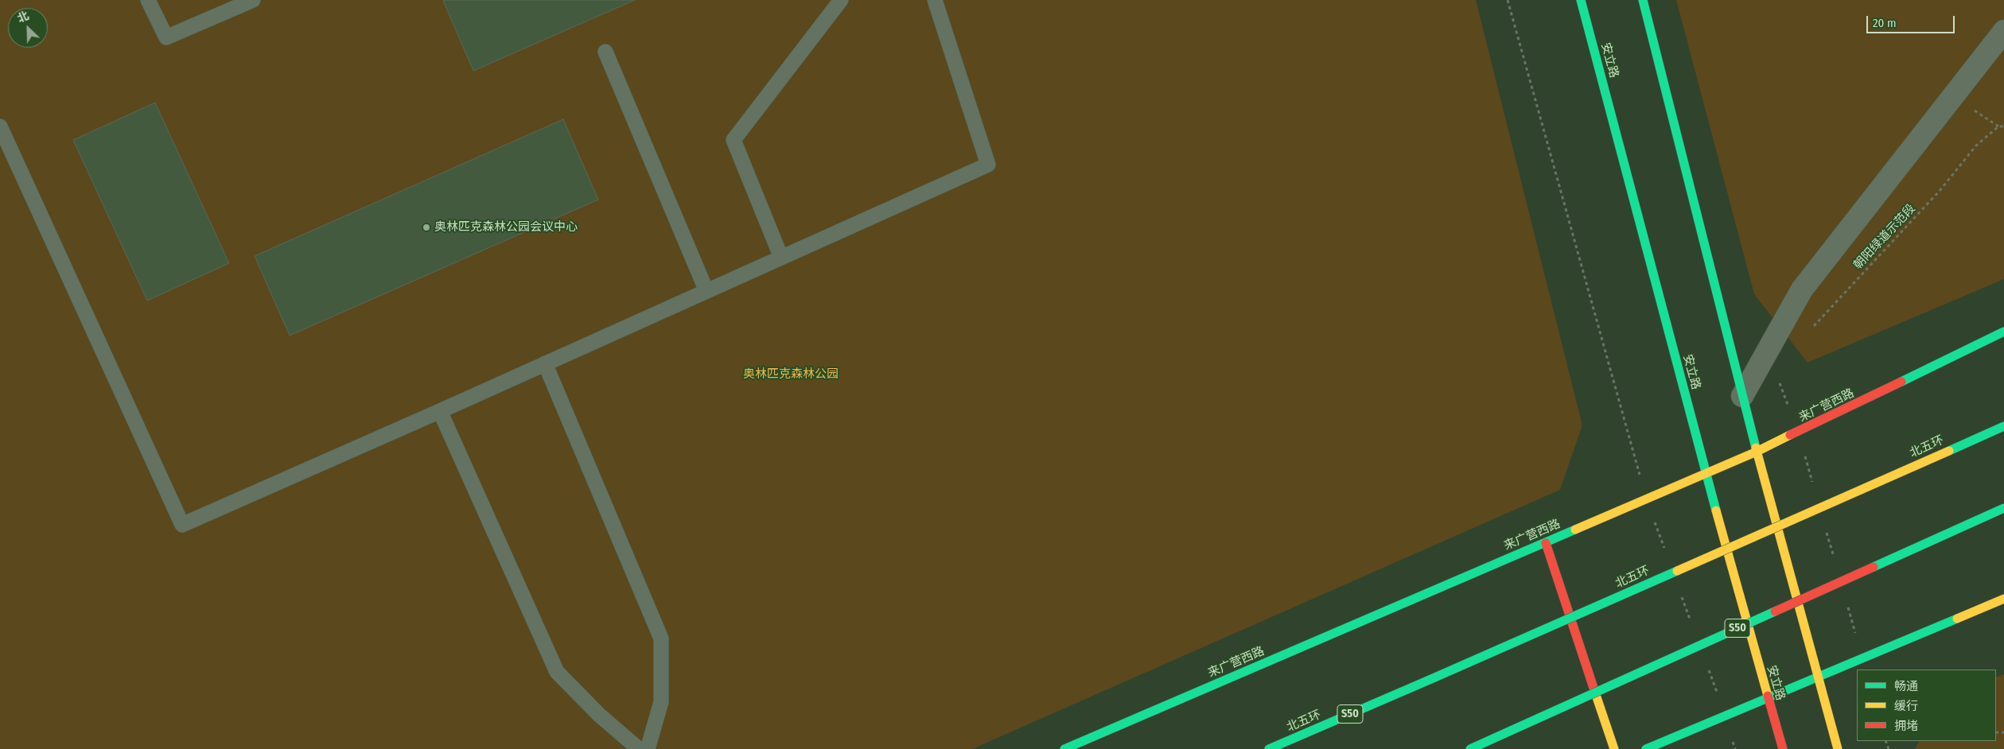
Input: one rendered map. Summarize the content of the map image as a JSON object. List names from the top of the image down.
{
  "streets": {
    "main road": [
      "安立路",
      "来广营西路",
      "北五环",
      "S50"
    ],
    "path": ["朝阳绿道示范段"]
  },
  "crossings": [
    ["安立路", "来广营西路"]
  ],
  "parks": ["奥林匹克森林公园"],
  "places": ["奥林匹克森林公园会议中心"],
  "legend": ["畅通", "缓行", "拥堵"],
  "scale_bar": "20 m",
  "north": "top left"
}
